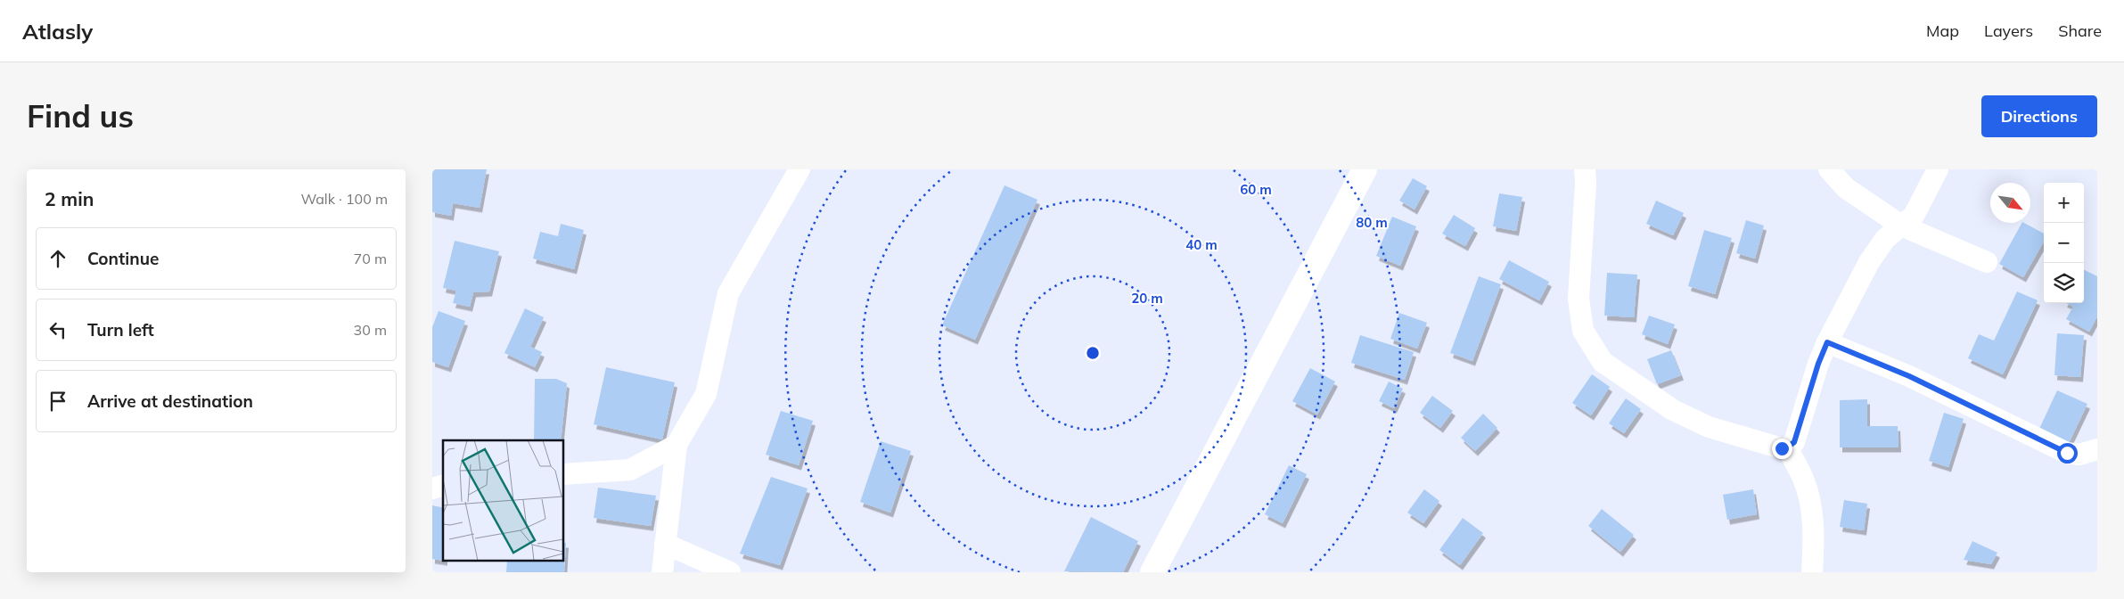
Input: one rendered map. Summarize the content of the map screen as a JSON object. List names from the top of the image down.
{
  "north": "bottom right",
  "page": {
    "header": "Atlasly",
    "nav": ["Map", "Layers", "Share"],
    "buttons": "Directions",
    "title": "Find us",
    "heading": ["2 min", "Walk · 100 m"],
    "map_buttons": ["+", "−"],
    "list": [
      ["Continue", "70 m"],
      ["Turn left", "30 m"],
      "Arrive at destination"
    ]
  },
  "rings": [
    "60 m",
    "80 m",
    "40 m",
    "20 m"
  ]
}
